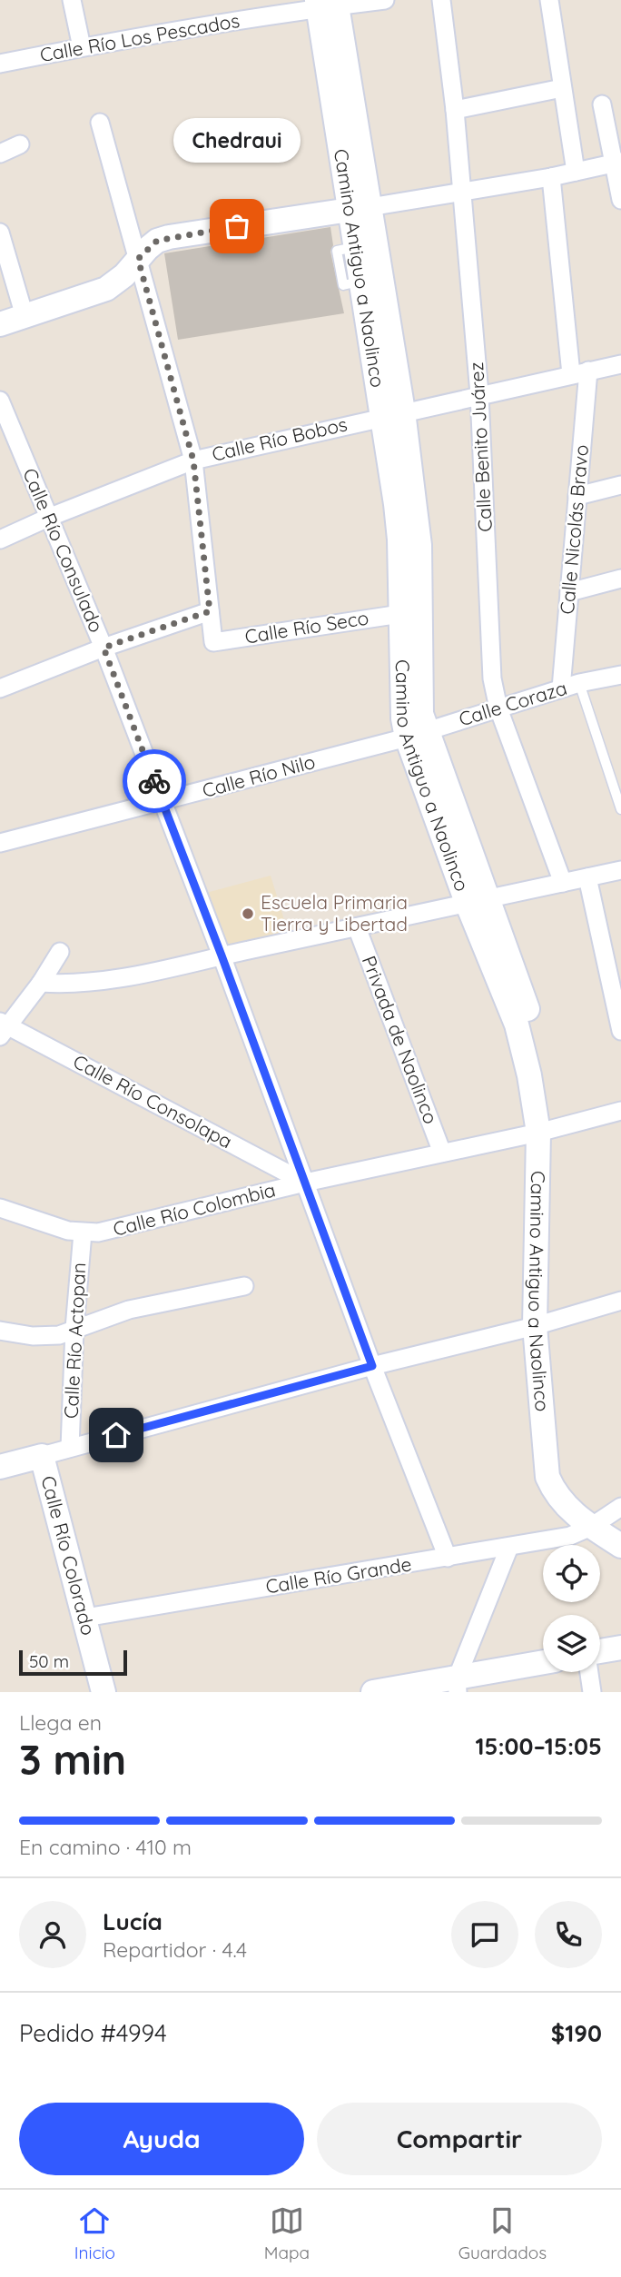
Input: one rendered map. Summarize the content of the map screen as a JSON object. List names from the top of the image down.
{
  "streets": {
    "main road": ["Camino Antiguo a Naolinco", "Calle Río Colorado"],
    "street": [
      "Calle Río Los Pescados",
      "Calle Río Bobos",
      "Calle Benito Juárez",
      "Calle Nicolás Bravo",
      "Calle Río Consulado",
      "Calle Río Seco",
      "Calle Coraza",
      "Calle Río Nilo",
      "Privada de Naolinco",
      "Calle Río Consolapa",
      "Calle Río Colombia",
      "Calle Río Actopan",
      "Calle Río Grande"
    ]
  },
  "crossings": [
    ["Calle Río Los Pescados", "Camino Antiguo a Naolinco"],
    ["Camino Antiguo a Naolinco", "Calle Río Bobos"],
    ["Camino Antiguo a Naolinco", "Calle Río Seco"],
    ["Camino Antiguo a Naolinco", "Calle Coraza"],
    ["Camino Antiguo a Naolinco", "Calle Río Nilo"],
    ["Camino Antiguo a Naolinco", "Calle Río Colombia"],
    ["Camino Antiguo a Naolinco", "Calle Río Grande"],
    ["Calle Río Bobos", "Calle Benito Juárez"],
    ["Calle Río Bobos", "Calle Nicolás Bravo"],
    ["Calle Río Bobos", "Calle Río Consulado"],
    ["Calle Benito Juárez", "Calle Coraza"],
    ["Calle Nicolás Bravo", "Calle Coraza"],
    ["Calle Río Consulado", "Calle Río Nilo"],
    ["Calle Río Consulado", "Calle Río Consolapa"],
    ["Calle Río Consulado", "Calle Río Colombia"],
    ["Calle Río Consulado", "Calle Río Grande"],
    ["Calle Coraza", "Calle Río Nilo"],
    ["Privada de Naolinco", "Calle Río Colombia"],
    ["Calle Río Consolapa", "Calle Río Colombia"],
    ["Calle Río Colombia", "Calle Río Actopan"],
    ["Calle Río Colorado", "Calle Río Grande"]
  ],
  "places": ["Chedraui", "Escuela Primaria Tierra y Libertad"],
  "scale_bar": "50 m",
  "page": {
    "bubble": "Chedraui",
    "scale": "50 m",
    "heading": ["3 min", "Llega en", "15:00–15:05"],
    "panel": [
      "Lucía",
      "Repartidor · 4.4",
      "Pedido #4994",
      "$190"
    ],
    "bar": "En camino · 410 m",
    "buttons": ["Ayuda", "Compartir"],
    "tabs": ["Inicio", "Mapa", "Guardados"]
  }
}
